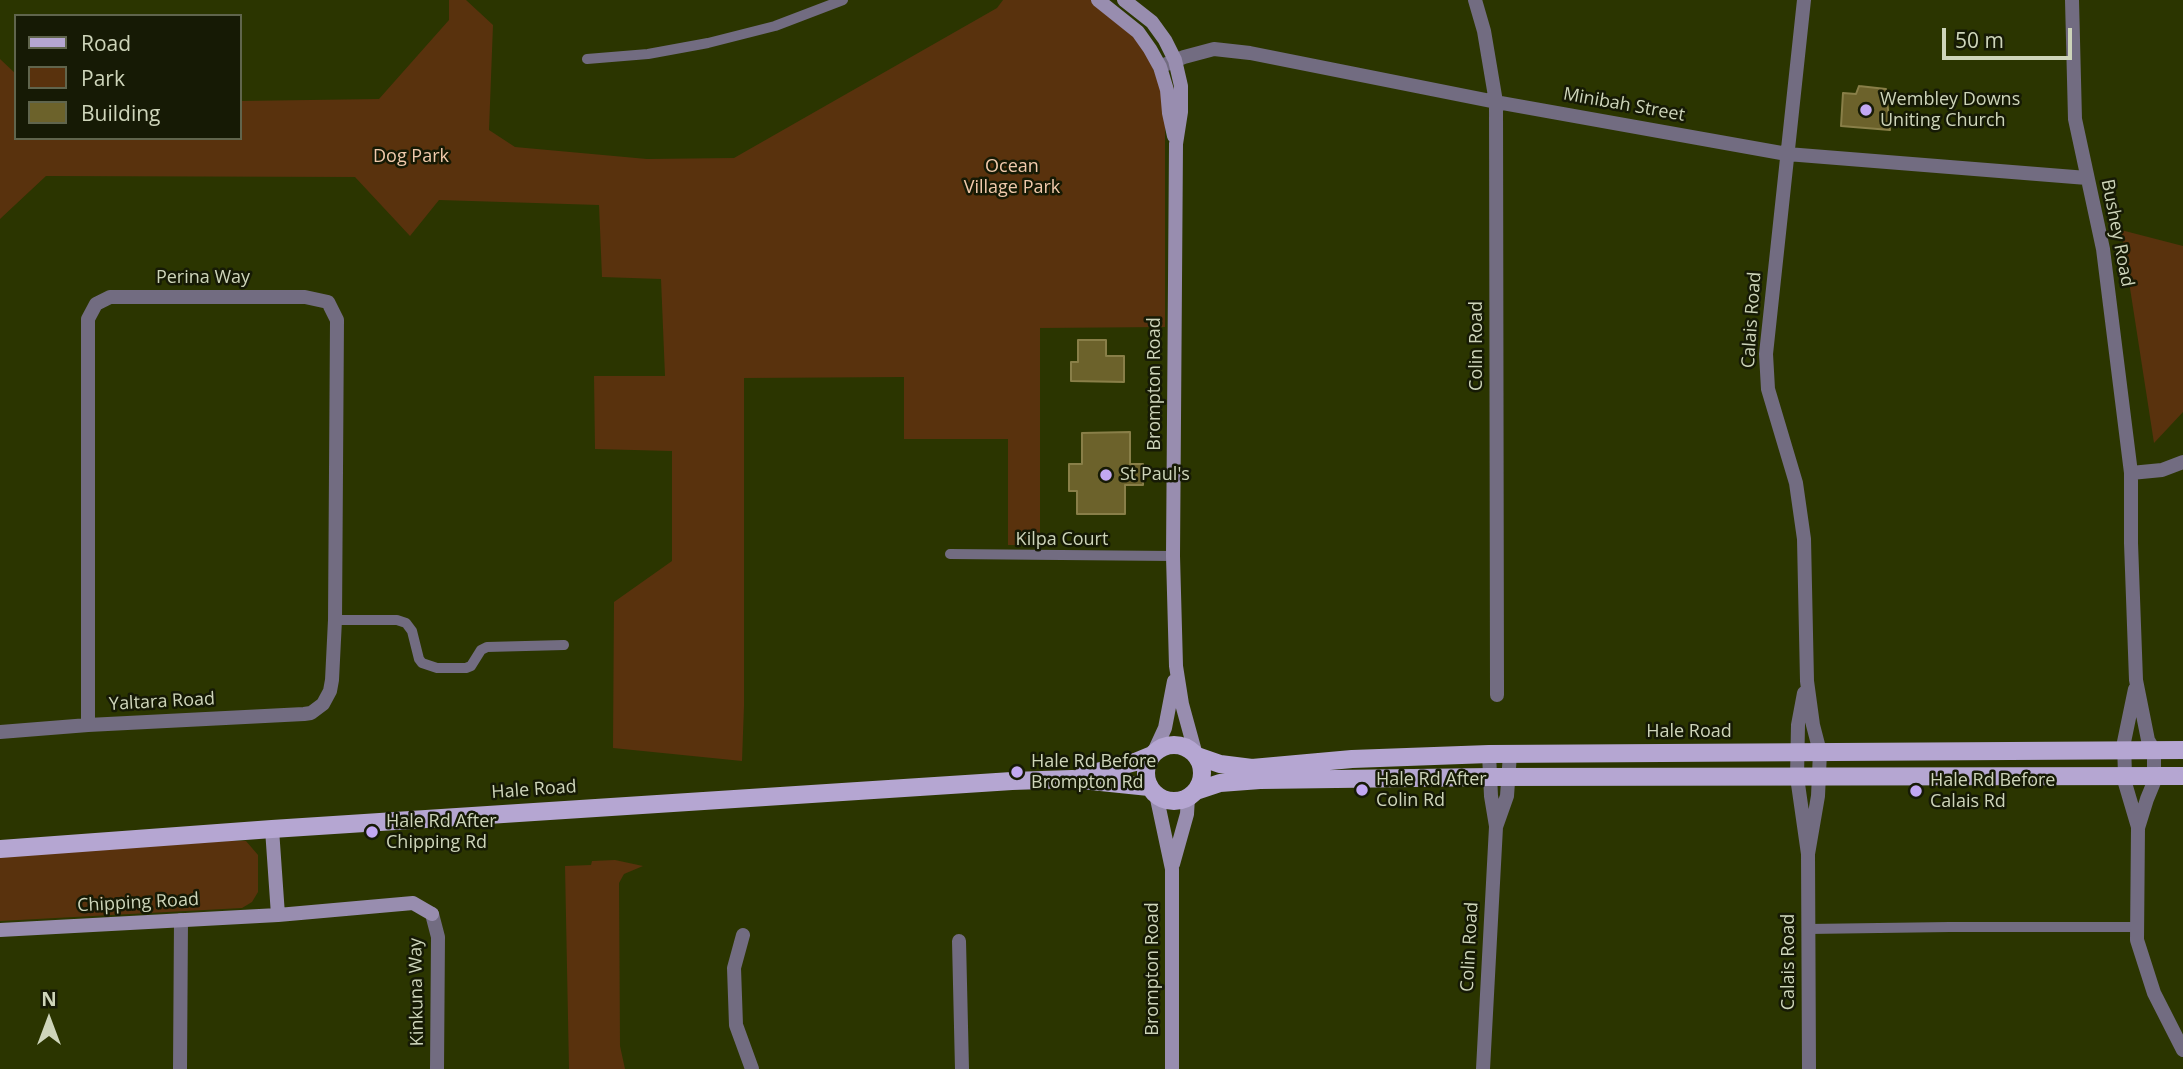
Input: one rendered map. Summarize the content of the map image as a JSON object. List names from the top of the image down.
{
  "streets": {
    "main road": ["Hale Road"],
    "street": [
      "Minibah Street",
      "Bushey Road",
      "Perina Way",
      "Calais Road",
      "Colin Road",
      "Brompton Road",
      "Yaltara Road",
      "Chipping Road",
      "Kinkuna Way"
    ],
    "lane": ["Kilpa Court"]
  },
  "crossings": [
    ["Minibah Street", "Bushey Road"],
    ["Minibah Street", "Calais Road"],
    ["Minibah Street", "Colin Road"],
    ["Minibah Street", "Brompton Road"],
    ["Perina Way", "Yaltara Road"],
    ["Calais Road", "Hale Road"],
    ["Colin Road", "Hale Road"],
    ["Brompton Road", "Kilpa Court"],
    ["Brompton Road", "Hale Road"],
    ["Chipping Road", "Kinkuna Way"]
  ],
  "parks": ["Dog Park", "Ocean Village Park"],
  "places": [
    "Wembley Downs Uniting Church",
    "St Paul's",
    "Hale Rd Before Brompton Rd",
    "Hale Rd After Colin Rd",
    "Hale Rd Before Calais Rd",
    "Hale Rd After Chipping Rd"
  ],
  "legend": ["Road", "Park", "Building"],
  "scale_bar": "50 m",
  "north": "top"
}
